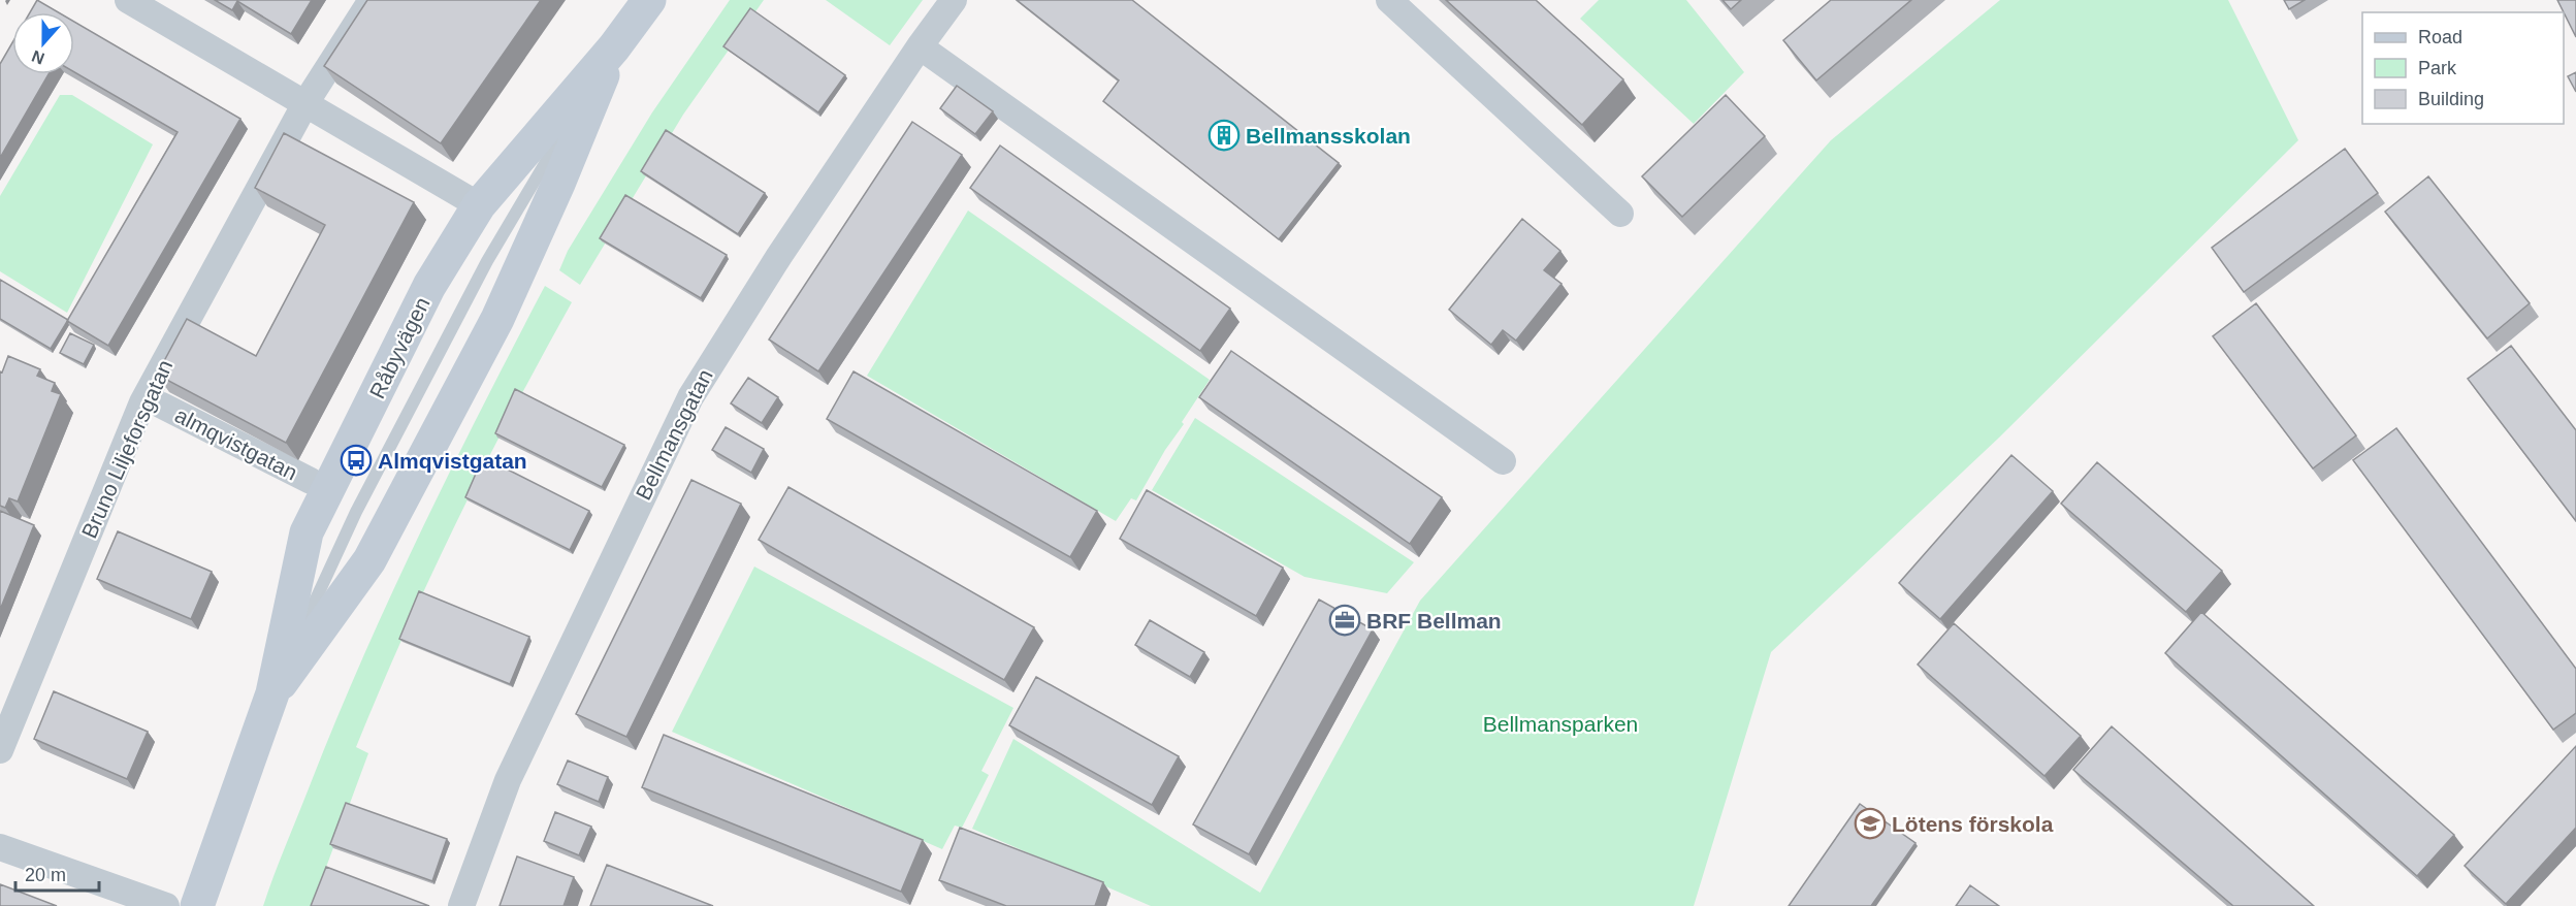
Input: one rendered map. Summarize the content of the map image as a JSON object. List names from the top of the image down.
{
  "streets": {
    "main road": ["Råbyvägen"],
    "street": ["Bellmansgatan", "almqvistgatan", "Bruno Liljeforsgatan"]
  },
  "parks": ["Bellmansparken"],
  "places": {
    "building": ["Bellmansskolan"],
    "bus stop": ["Almqvistgatan"],
    "office": ["BRF Bellman"],
    "school or university": ["Lötens förskola"]
  },
  "legend": ["Road", "Park", "Building"],
  "scale_bar": "20 m",
  "north": "bottom"
}
